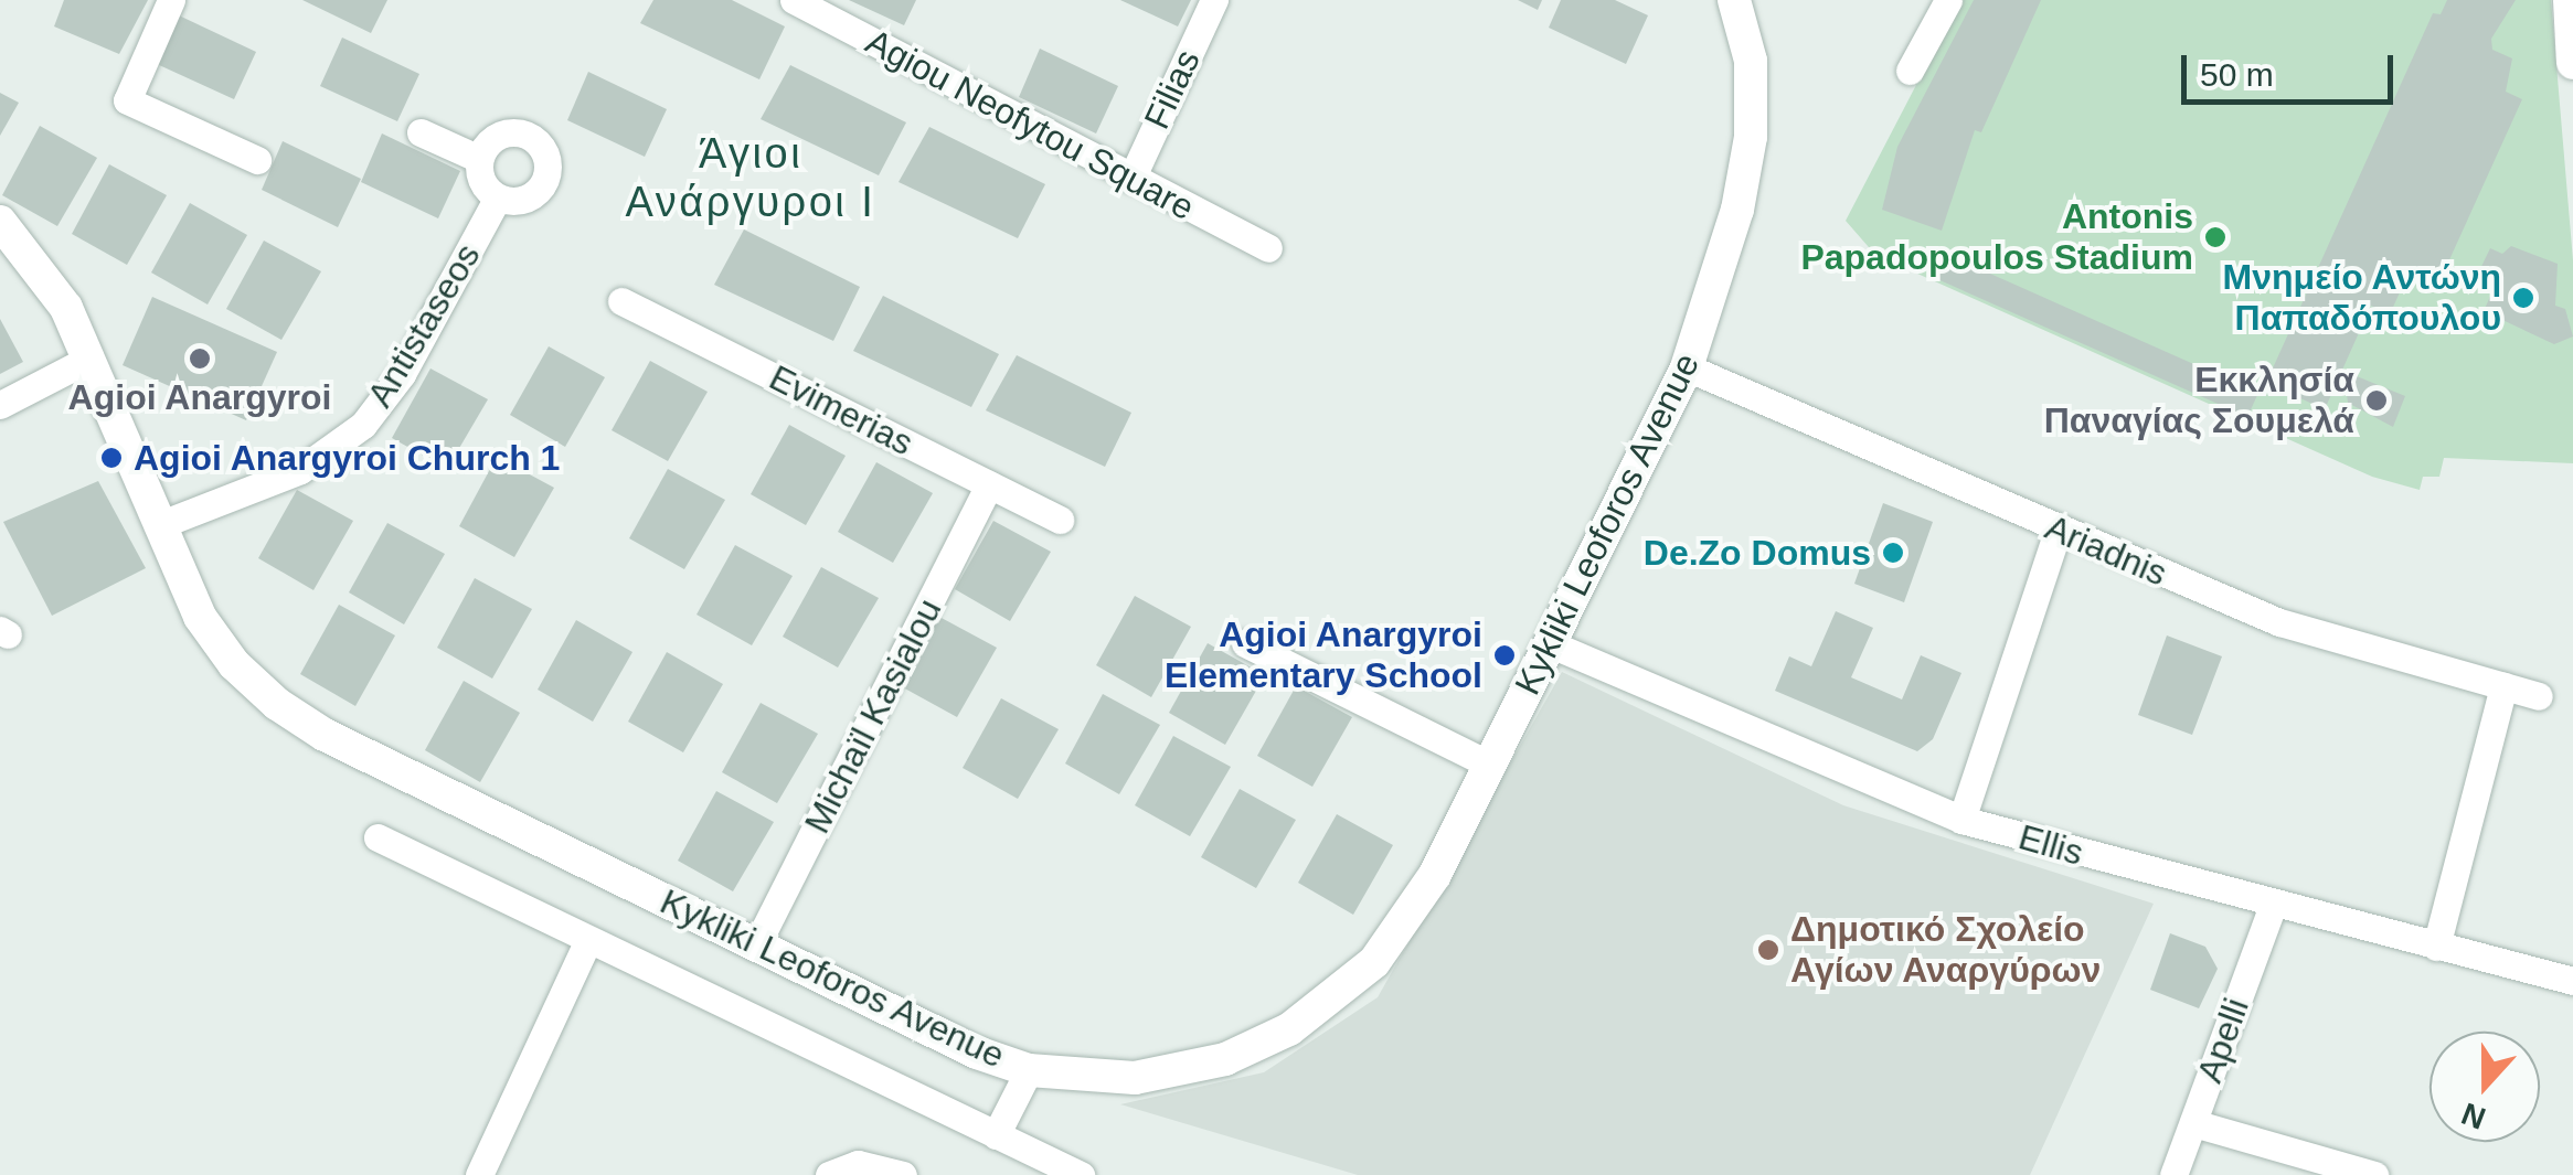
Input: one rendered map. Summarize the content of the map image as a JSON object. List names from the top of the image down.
{
  "streets": {
    "street": [
      "Filias",
      "Agiou Neofytou Square",
      "Antistaseos",
      "Evimerias",
      "Kykliki Leoforos Avenue",
      "Ariadnis",
      "Michaïl Kasialou",
      "Ellis",
      "Apelli"
    ]
  },
  "crossings": [
    ["Filias", "Agiou Neofytou Square"],
    ["Antistaseos", "Kykliki Leoforos Avenue"],
    ["Evimerias", "Michaïl Kasialou"],
    ["Kykliki Leoforos Avenue", "Ariadnis"],
    ["Kykliki Leoforos Avenue", "Michaïl Kasialou"],
    ["Kykliki Leoforos Avenue", "Ellis"],
    ["Ellis", "Apelli"]
  ],
  "districts": ["Άγιοι Ανάργυροι Ι"],
  "places": [
    "Antonis Papadopoulos Stadium",
    "Μνημείο Αντώνη Παπαδόπουλου",
    "Agioi Anargyroi",
    "Εκκλησία Παναγίας Σουμελά",
    "Agioi Anargyroi Church 1",
    "De.Zo Domus",
    "Agioi Anargyroi Elementary School",
    "Δημοτικό Σχολείο Αγίων Αναργύρων"
  ],
  "scale_bar": "50 m",
  "north": "bottom"
}
